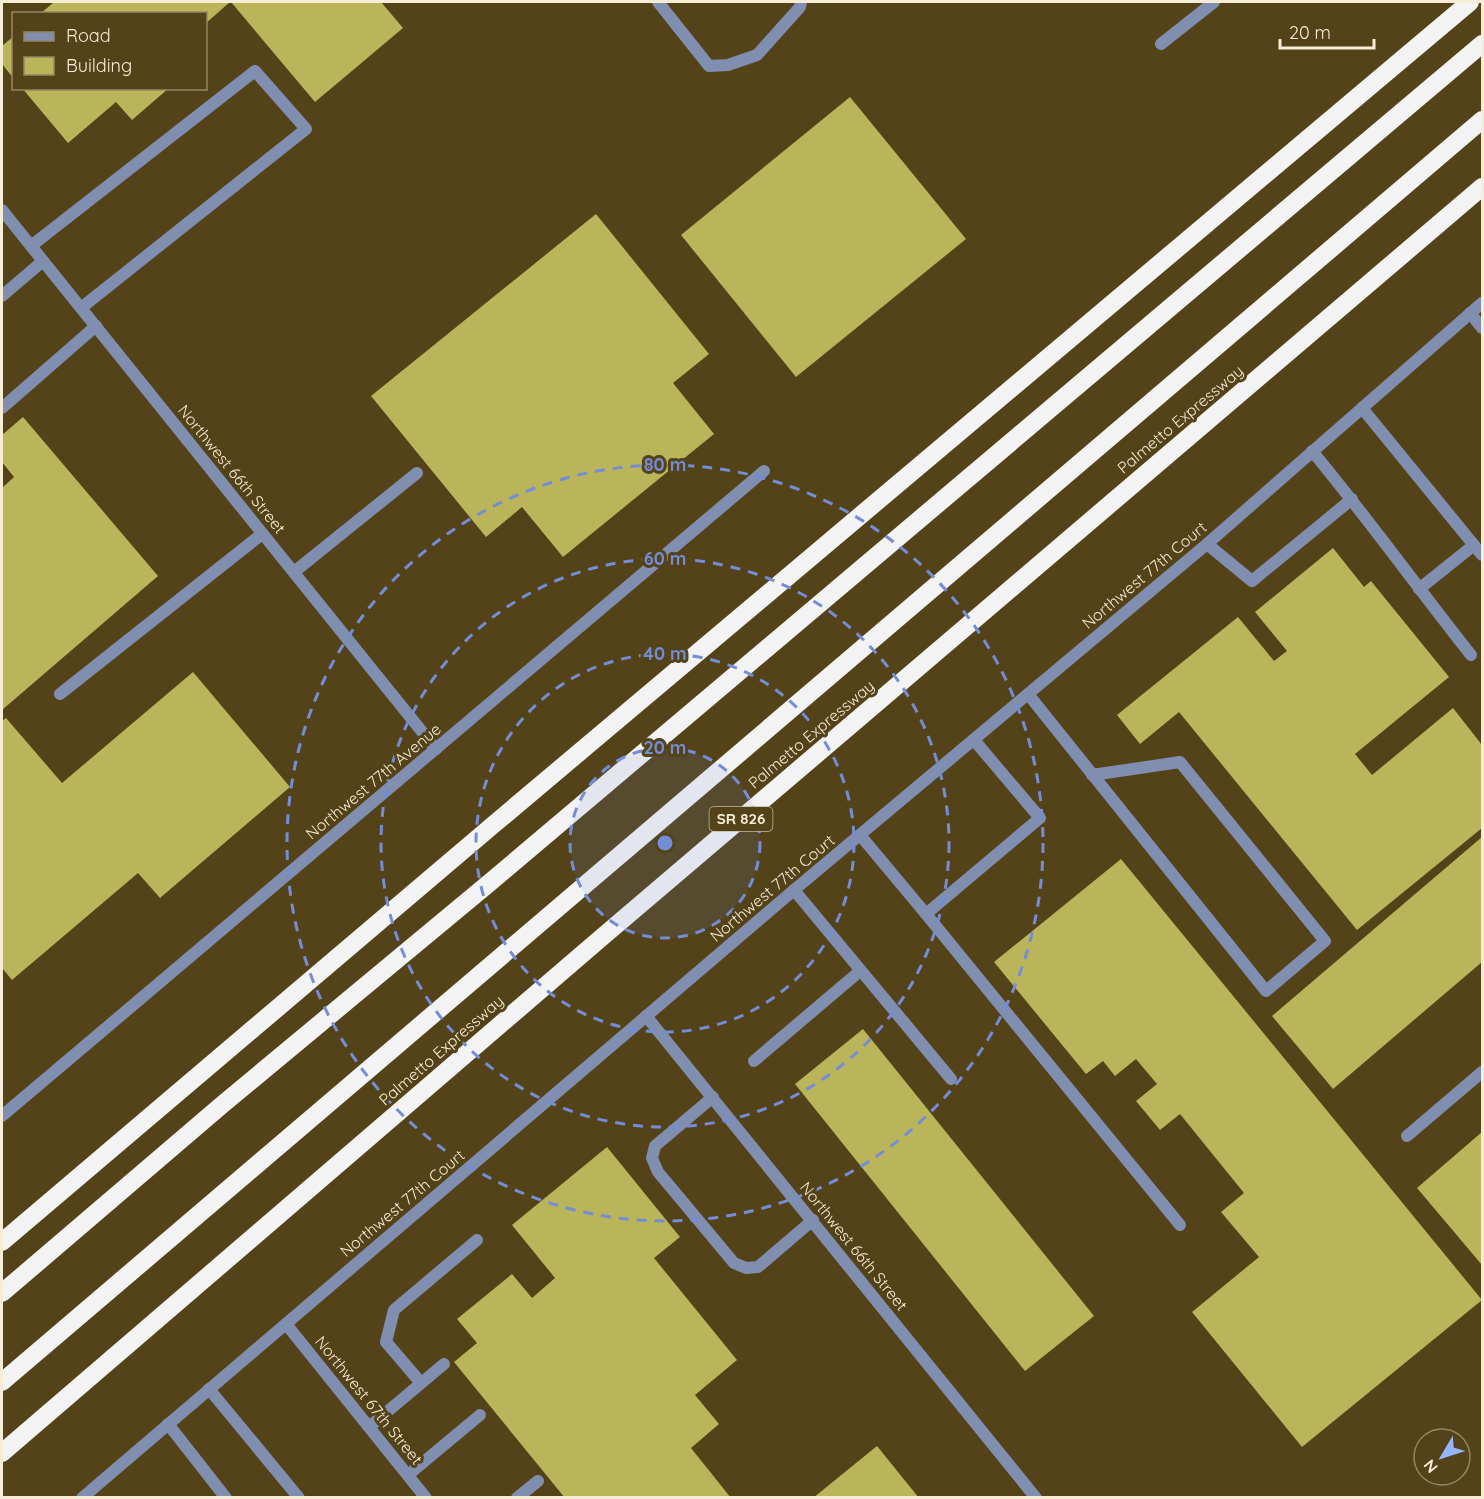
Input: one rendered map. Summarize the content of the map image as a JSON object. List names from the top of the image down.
{
  "streets": {
    "highway": ["Palmetto Expressway", "SR 826"],
    "street": [
      "Northwest 66th Street",
      "Northwest 77th Court",
      "Northwest 77th Avenue",
      "Northwest 67th Street"
    ]
  },
  "crossings": [
    ["Northwest 66th Street", "Northwest 77th Court"],
    ["Northwest 66th Street", "Northwest 77th Avenue"],
    ["Northwest 77th Court", "Northwest 67th Street"]
  ],
  "legend": ["Road", "Building"],
  "scale_bar": "20 m",
  "north": "bottom left",
  "rings": [
    "80 m",
    "60 m",
    "40 m",
    "20 m"
  ]
}
